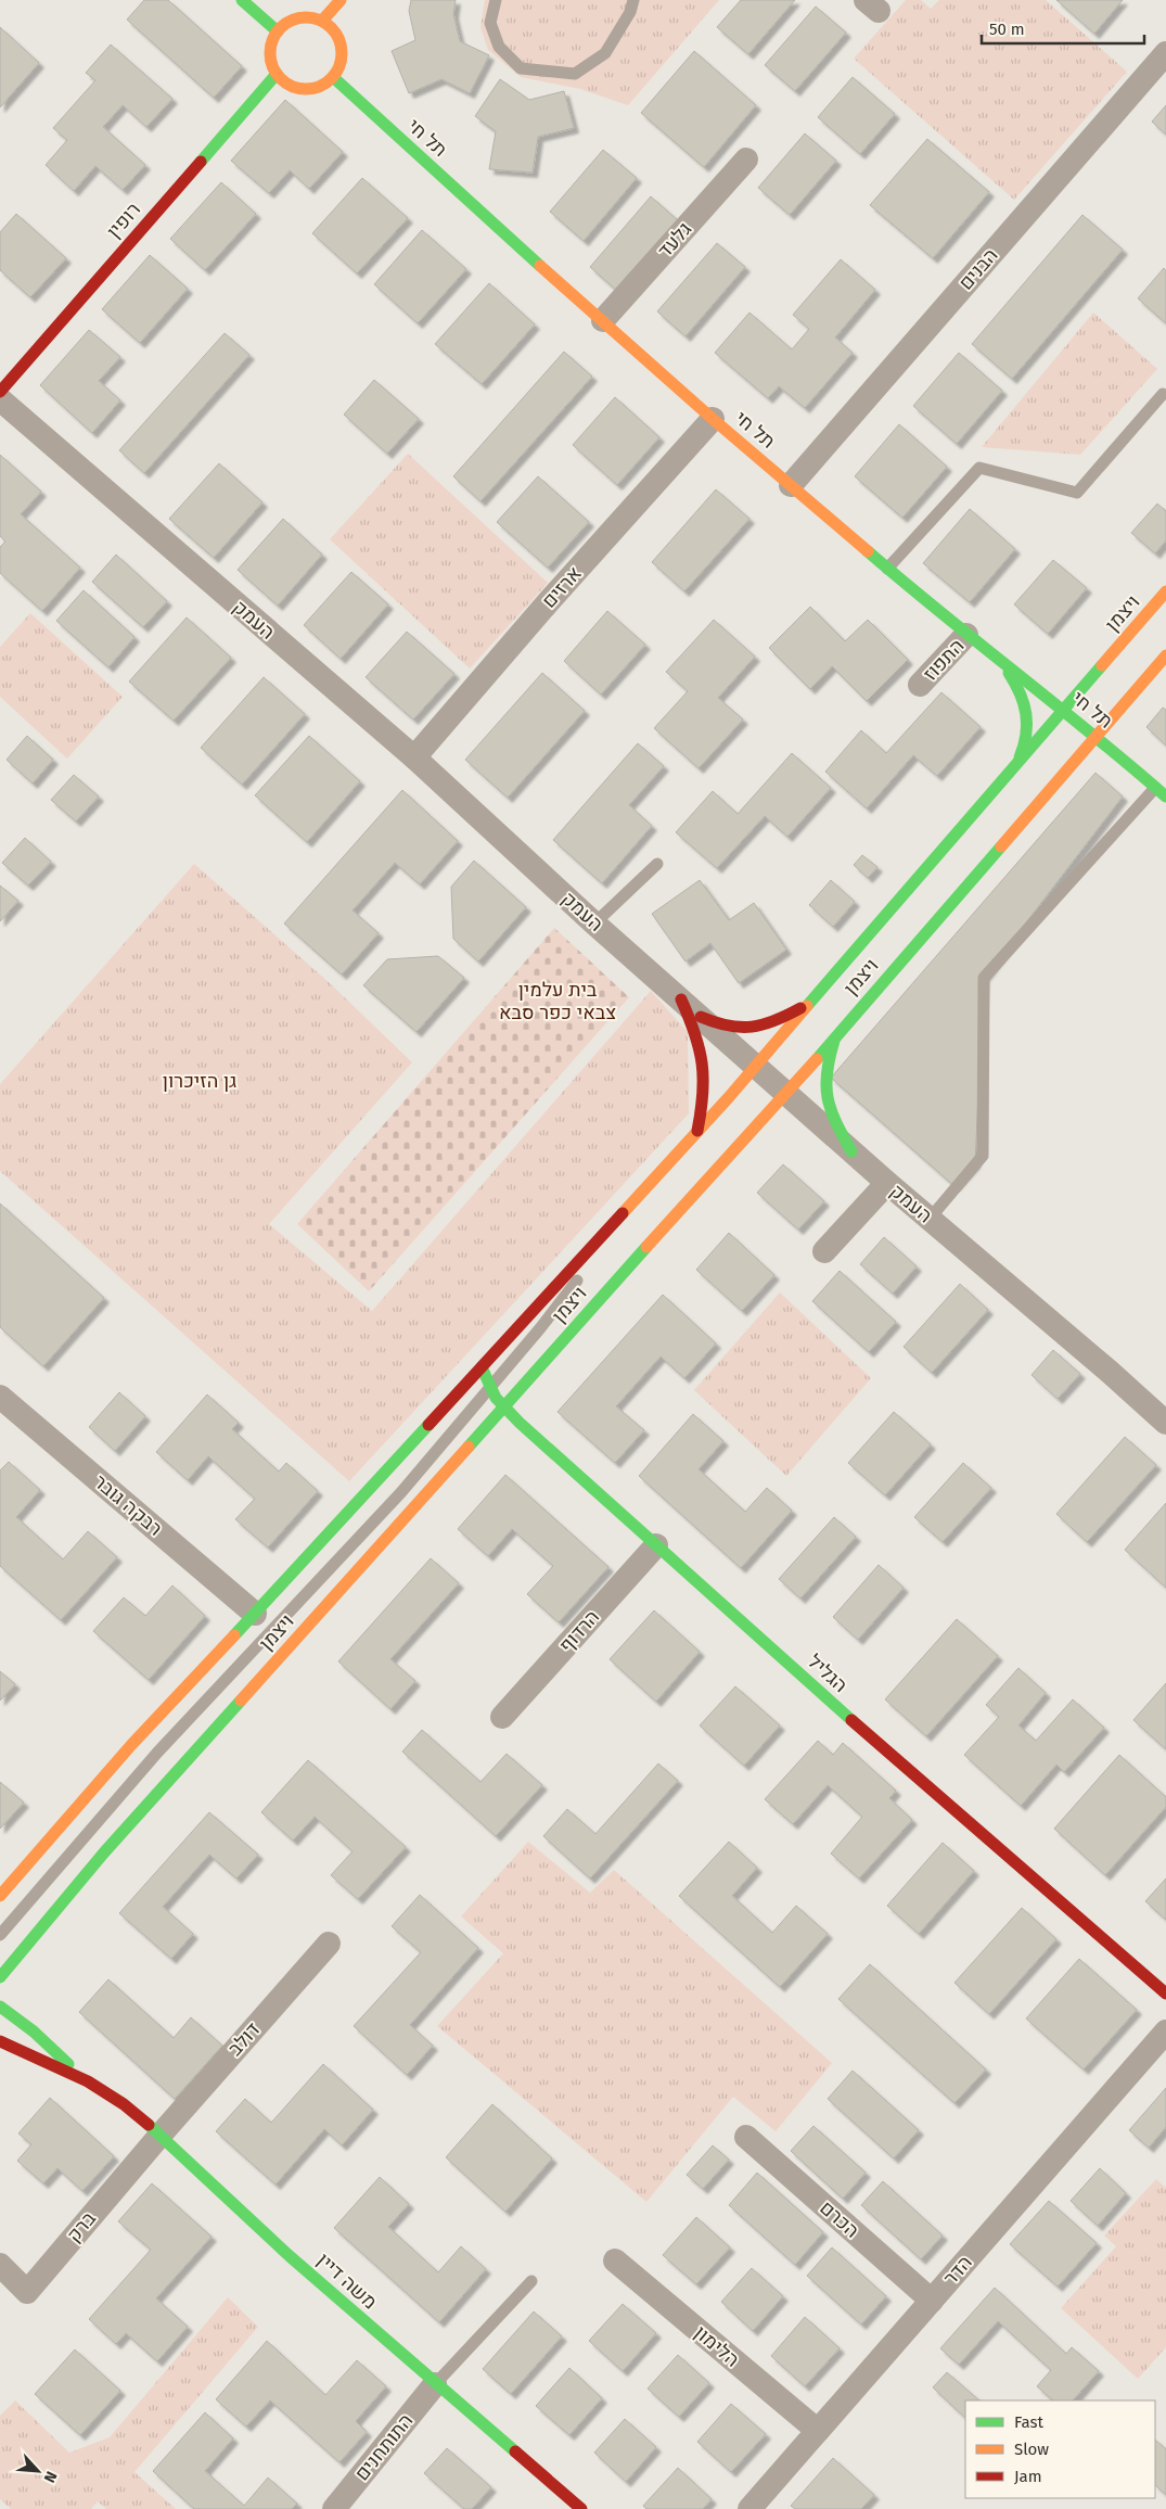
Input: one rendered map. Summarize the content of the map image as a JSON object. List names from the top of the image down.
{
  "streets": {
    "main road": [
      "תל חי",
      "רופין",
      "ויצמן",
      "הגליל",
      "משה דיין"
    ],
    "street": [
      "גלעד",
      "הבנים",
      "ארזים",
      "העמק",
      "התפוז",
      "רבקה גובר",
      "הרדוף",
      "דולב",
      "הכרם",
      "ברק",
      "הדר",
      "הלימון",
      "התותחנים"
    ]
  },
  "crossings": [
    ["תל חי", "רופין"],
    ["תל חי", "גלעד"],
    ["תל חי", "הבנים"],
    ["תל חי", "ארזים"],
    ["תל חי", "ויצמן"],
    ["תל חי", "התפוז"],
    ["ארזים", "העמק"],
    ["ויצמן", "העמק"],
    ["ויצמן", "רבקה גובר"],
    ["ויצמן", "הגליל"],
    ["הרדוף", "הגליל"],
    ["דולב", "ברק"],
    ["דולב", "משה דיין"],
    ["הכרם", "הדר"],
    ["ברק", "משה דיין"],
    ["הדר", "הלימון"],
    ["משה דיין", "התותחנים"]
  ],
  "parks": ["בית עלמין צבאי כפר סבא", "גן הזיכרון"],
  "legend": ["Fast", "Slow", "Jam"],
  "scale_bar": "50 m",
  "north": "bottom right"
}
